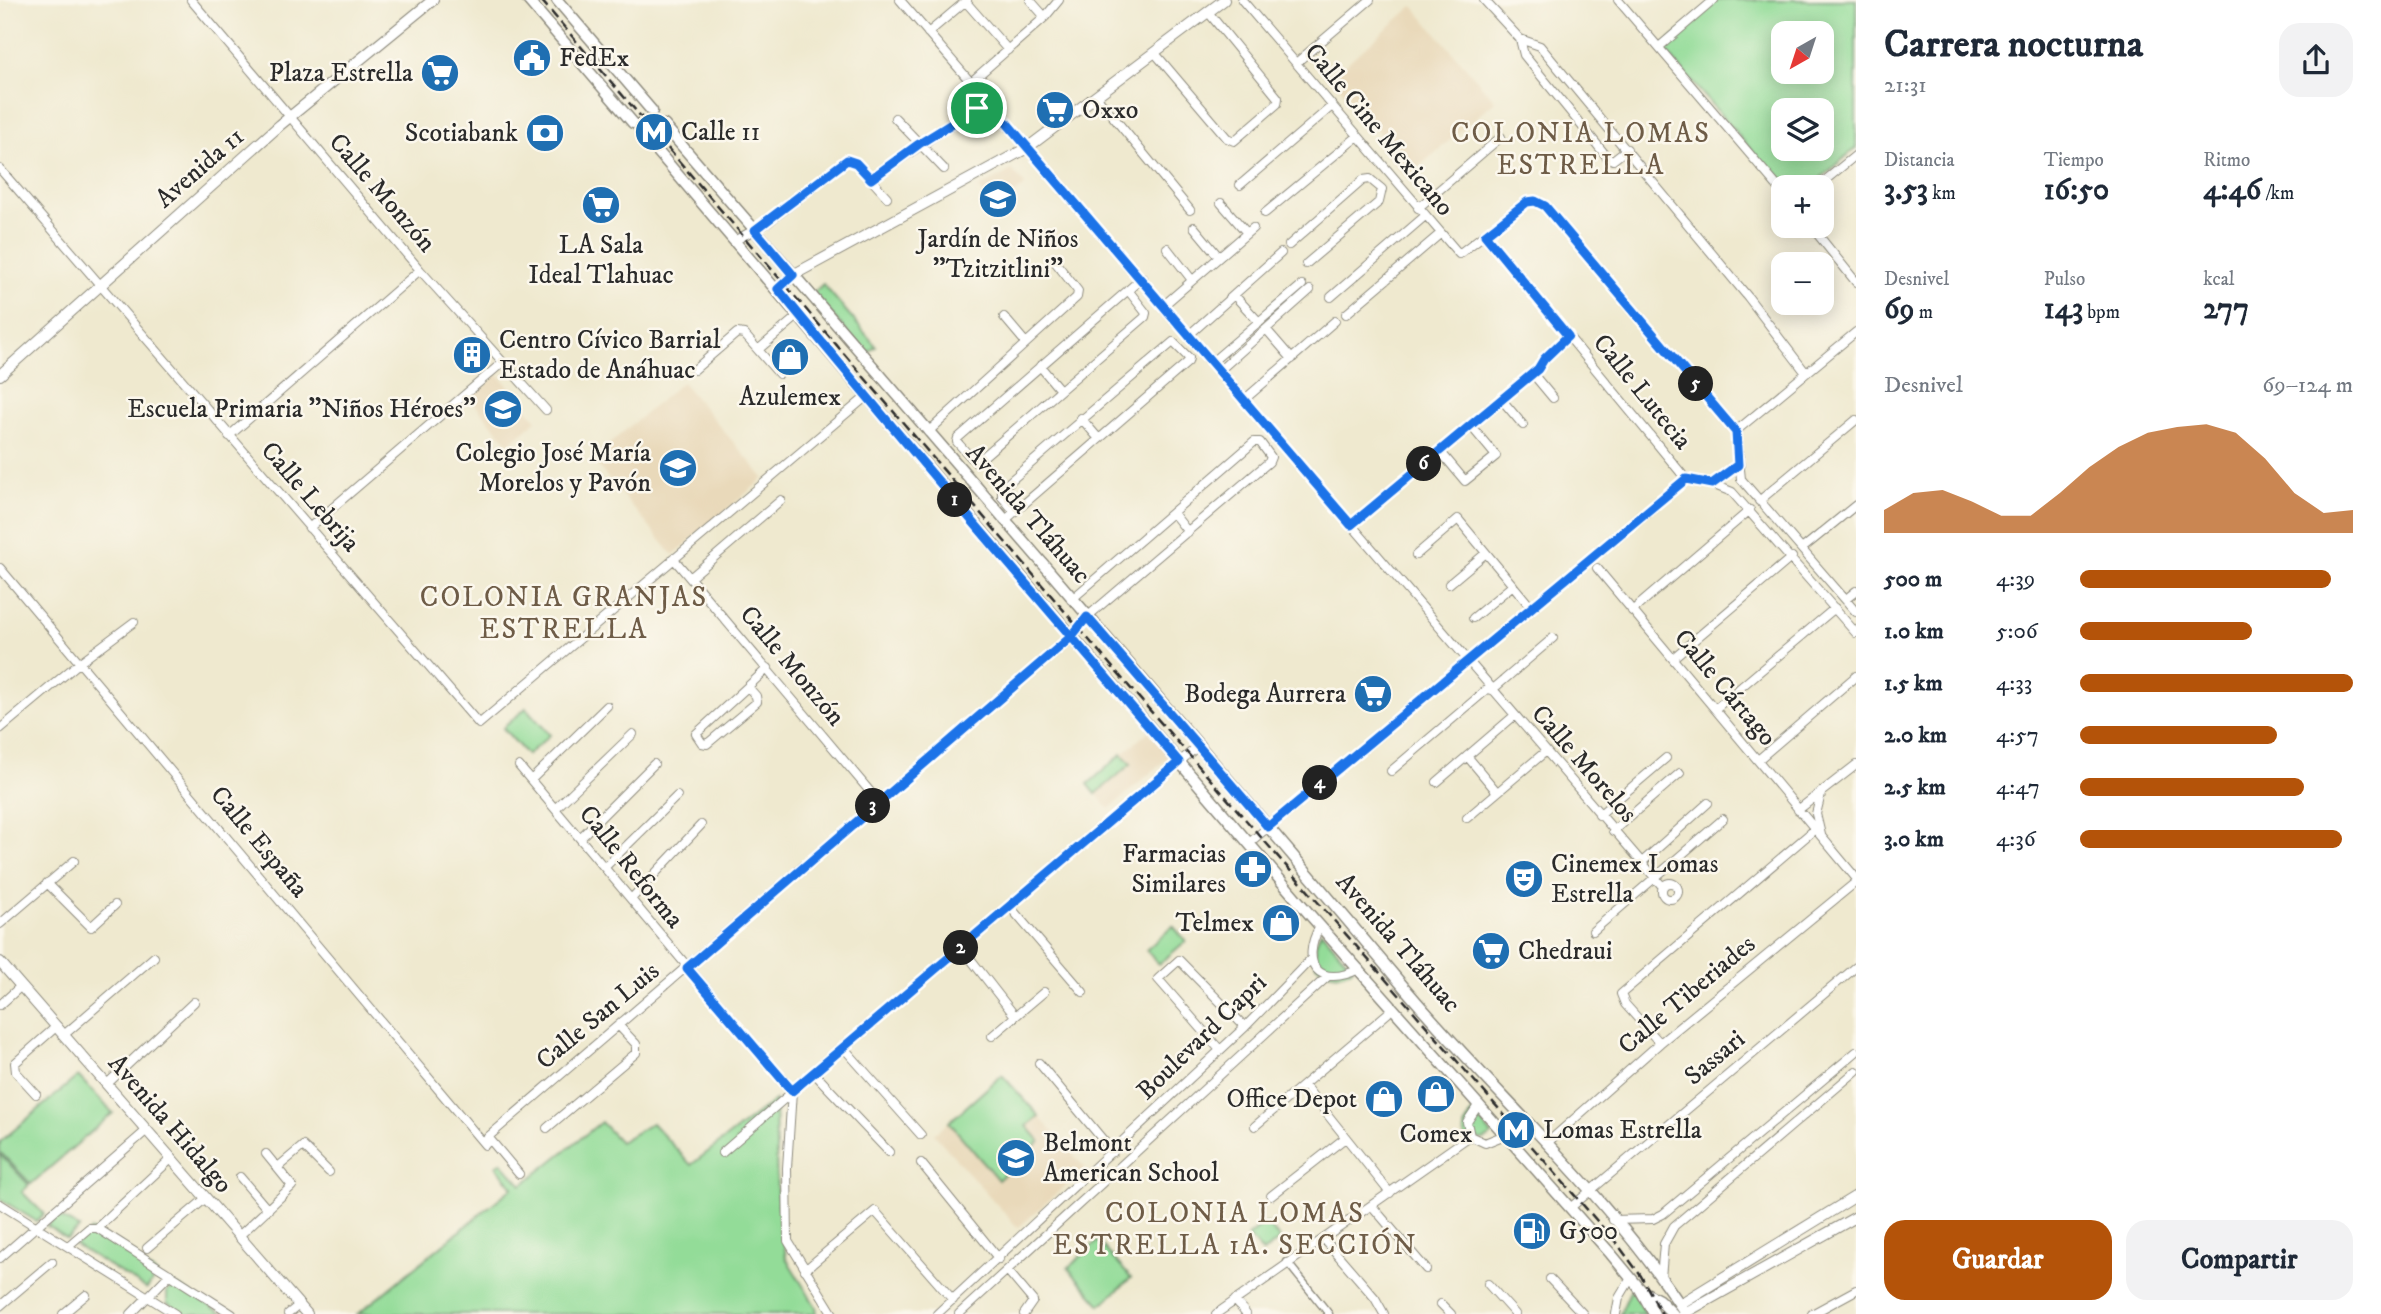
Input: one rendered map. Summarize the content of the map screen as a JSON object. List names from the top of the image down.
{
  "streets": {
    "main road": ["Avenida Tláhuac"],
    "street": [
      "Calle Cine Mexicano",
      "Avenida 11",
      "Calle Monzón",
      "Calle Lutecia",
      "Calle Lebrija",
      "Calle Cártago",
      "Calle Morelos",
      "Calle España",
      "Calle Reforma",
      "Calle Tiberiades",
      "Calle San Luis",
      "Boulevard Capri",
      "Sassari",
      "Avenida Hidalgo"
    ]
  },
  "crossings": [
    ["Calle Cine Mexicano", "Calle Lutecia"],
    ["Avenida 11", "Calle Monzón"],
    ["Avenida 11", "Calle Lebrija"],
    ["Calle Monzón", "Calle Lebrija"],
    ["Calle Monzón", "Calle San Luis"],
    ["Avenida Tláhuac", "Calle Tiberiades"],
    ["Avenida Tláhuac", "Calle San Luis"],
    ["Avenida Tláhuac", "Sassari"],
    ["Calle Cártago", "Calle Tiberiades"],
    ["Calle España", "Calle San Luis"],
    ["Calle Reforma", "Calle San Luis"]
  ],
  "districts": ["COLONIA LOMAS ESTRELLA", "COLONIA GRANJAS ESTRELLA", "COLONIA LOMAS ESTRELLA 1A. SECCIÓN"],
  "places": {
    "public building": ["FedEx"],
    "supermarket": [
      "Plaza Estrella",
      "Oxxo",
      "LA Sala Ideal Tlahuac",
      "Bodega Aurrera",
      "Chedraui"
    ],
    "metro station": ["Calle 11", "Lomas Estrella"],
    "bank": ["Scotiabank"],
    "school or university": [
      "Jardín de Niños \"Tzitzitlini\"",
      "Escuela Primaria \"Niños Héroes\"",
      "Colegio José María Morelos y Pavón",
      "Belmont American School"
    ],
    "building": ["Centro Cívico Barrial Estado de Anáhuac"],
    "shop": [
      "Azulemex",
      "Telmex",
      "Comex",
      "Office Depot"
    ],
    "pharmacy": ["Farmacias Similares"],
    "theatre": ["Cinemex Lomas Estrella"],
    "fuel station": ["G500"]
  },
  "north": "bottom left",
  "page": {
    "heading": ["Carrera nocturna", "21:31"],
    "map_buttons": ["+", "−"],
    "stats": [
      ["Distancia", "3.53 km"],
      ["Tiempo", "16:50"],
      ["Ritmo", "4:46 /km"],
      ["Desnivel", "69 m"],
      ["Pulso", "143 bpm"],
      ["kcal", "277"]
    ],
    "chart": ["Desnivel", "69–124 m"],
    "pins": [
      "5",
      "6",
      "1",
      "4",
      "3",
      "2"
    ],
    "list": [
      {
        "name": "500 m",
        "note": "4:39"
      },
      {
        "name": "1.0 km",
        "note": "5:06"
      },
      {
        "name": "1.5 km",
        "note": "4:33"
      },
      {
        "name": "2.0 km",
        "note": "4:57"
      },
      {
        "name": "2.5 km",
        "note": "4:47"
      },
      {
        "name": "3.0 km",
        "note": "4:36"
      }
    ],
    "buttons": ["Guardar", "Compartir"]
  }
}
